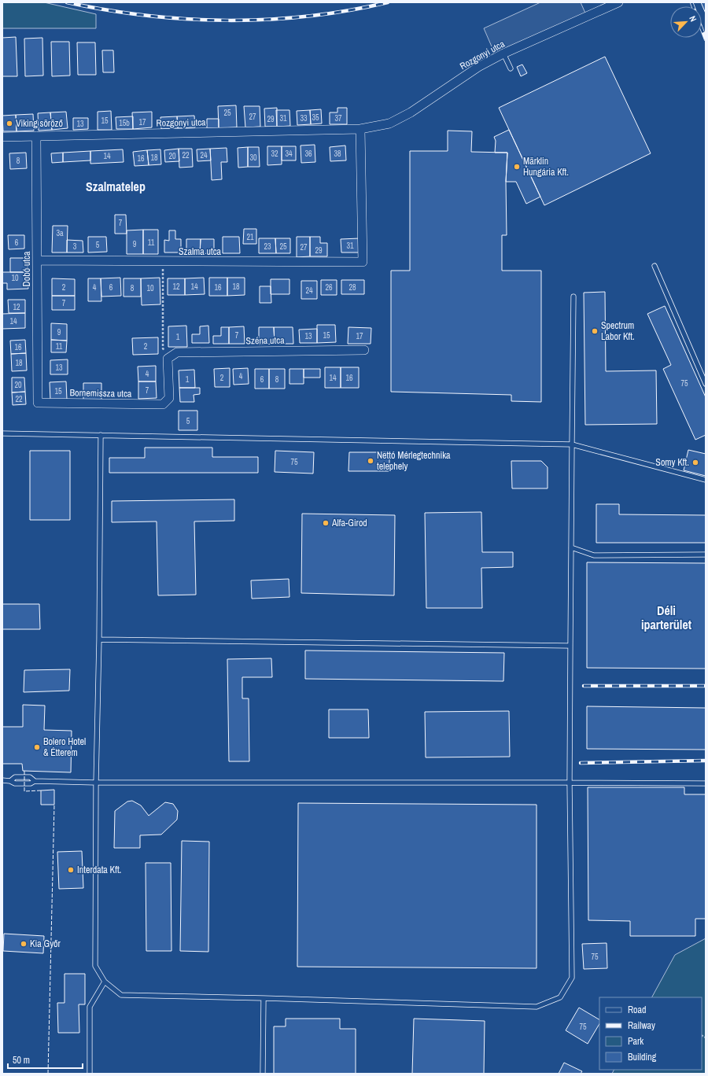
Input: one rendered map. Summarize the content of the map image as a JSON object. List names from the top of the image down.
{
  "streets": {
    "street": [
      "Rozgonyi utca",
      "Szalma utca",
      "Dobó utca",
      "Széna utca",
      "Bornemissza utca"
    ]
  },
  "crossings": [
    ["Rozgonyi utca", "Szalma utca"],
    ["Rozgonyi utca", "Dobó utca"],
    ["Szalma utca", "Dobó utca"],
    ["Dobó utca", "Bornemissza utca"],
    ["Széna utca", "Bornemissza utca"]
  ],
  "districts": ["Szalmatelep", "Déli iparterület"],
  "places": [
    "Viking söröző",
    "Märklin Hungária Kft.",
    "Spectrum Labor Kft.",
    "Nettó Mérlegtechnika telephely",
    "Somy Kft.",
    "Alfa-Girod",
    "Bolero Hotel & Étterem",
    "Interdata Kft.",
    "Kia Győr"
  ],
  "house_numbers": [
    "25",
    "27",
    "35",
    "31",
    "33",
    "37",
    "29",
    "15",
    "17",
    "15b",
    "13",
    "32",
    "34",
    "36",
    "38",
    "22",
    "24",
    "14",
    "20",
    "18",
    "30",
    "16",
    "8",
    "7",
    "3a",
    "21",
    "6",
    "11",
    "9",
    "5",
    "31",
    "3",
    "23",
    "25",
    "27",
    "29",
    "10",
    "12",
    "14",
    "18",
    "2",
    "4",
    "6",
    "16",
    "26",
    "28",
    "8",
    "10",
    "24",
    "7",
    "12",
    "14",
    "9",
    "7",
    "15",
    "13",
    "17",
    "1",
    "11",
    "2",
    "16",
    "18",
    "13",
    "4",
    "4",
    "2",
    "14",
    "16",
    "1",
    "6",
    "8",
    "75",
    "20",
    "7",
    "15",
    "22",
    "5",
    "75",
    "75",
    "75"
  ],
  "legend": [
    "Road",
    "Railway",
    "Park",
    "Building"
  ],
  "scale_bar": "50 m",
  "north": "top right"
}
